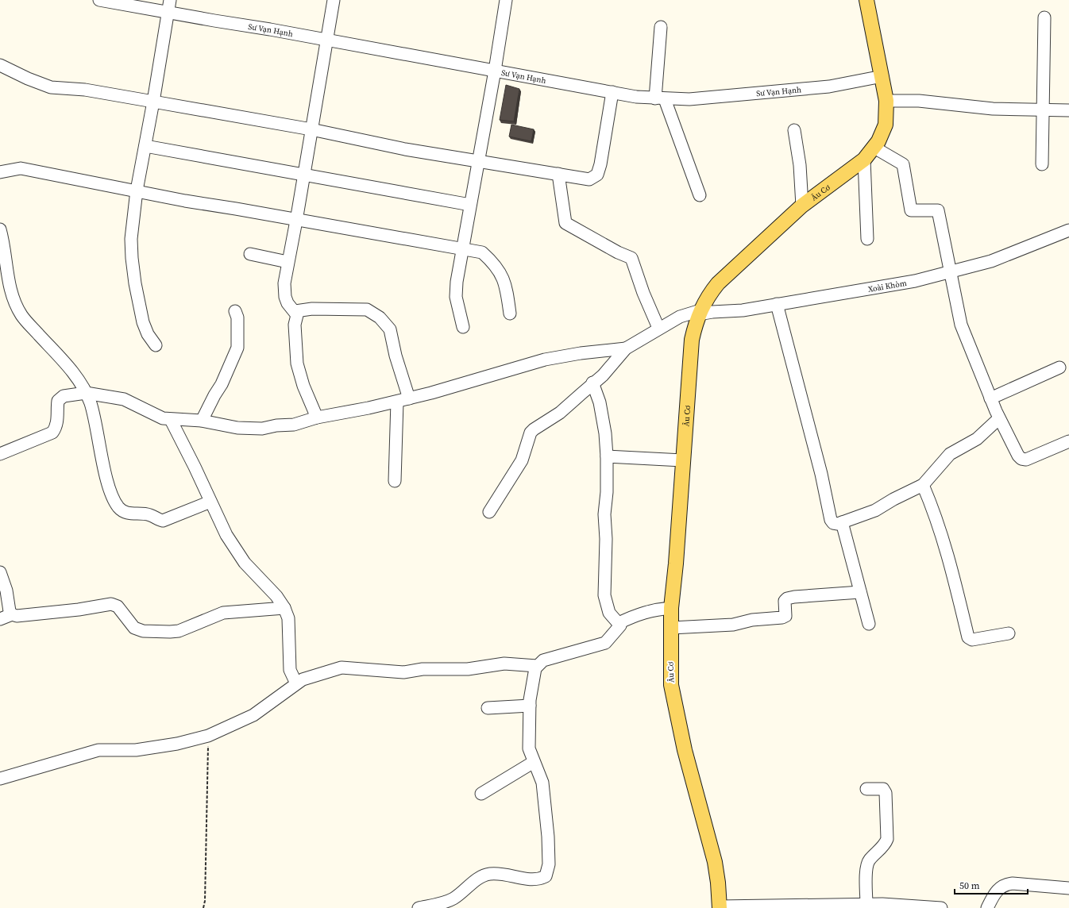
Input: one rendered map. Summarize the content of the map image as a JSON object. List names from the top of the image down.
{
  "streets": {
    "main road": ["Âu Cơ"],
    "street": ["Sư Vạn Hạnh", "Xoài Khòm"]
  },
  "crossings": [
    ["Sư Vạn Hạnh", "Âu Cơ"],
    ["Âu Cơ", "Xoài Khòm"]
  ],
  "scale_bar": "50 m"
}
